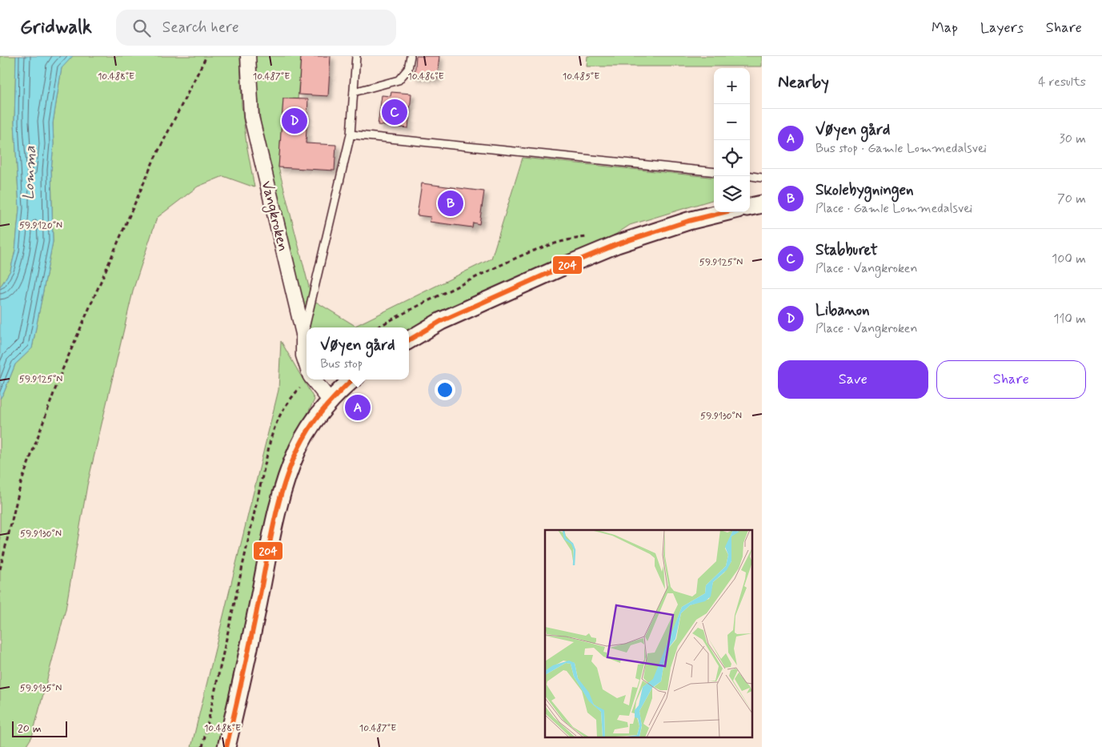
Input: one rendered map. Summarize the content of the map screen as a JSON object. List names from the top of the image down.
{
  "streets": {
    "street": ["Vangkroken"]
  },
  "water": ["Lomma"],
  "lines": ["transit line 204"],
  "scale_bar": "20 m",
  "page": {
    "header": "Gridwalk",
    "search": "Search here",
    "nav": ["Map", "Layers", "Share"],
    "heading": ["Nearby", "4 results"],
    "map_buttons": ["+", "−"],
    "pins": [
      "C",
      "D",
      "B",
      "A"
    ],
    "list": [
      {
        "mark": "A",
        "name": "Vøyen gård",
        "note": "Bus stop · Gamle Lommedalsvei",
        "value": "30 m"
      },
      {
        "mark": "B",
        "name": "Skolebygningen",
        "note": "Place · Gamle Lommedalsvei",
        "value": "70 m"
      },
      {
        "mark": "C",
        "name": "Stabburet",
        "note": "Place · Vangkroken",
        "value": "100 m"
      },
      {
        "mark": "D",
        "name": "Libanon",
        "note": "Place · Vangkroken",
        "value": "110 m"
      }
    ],
    "popup": ["Vøyen gård", "Bus stop"],
    "buttons": ["Save", "Share"],
    "scale": "20 m"
  },
  "coordinates": [
    "10.488°E",
    "10.487°E",
    "10.486°E",
    "10.485°E",
    "59.9120°N",
    "59.9125°N",
    "59.9130°N",
    "59.9135°N"
  ]
}
